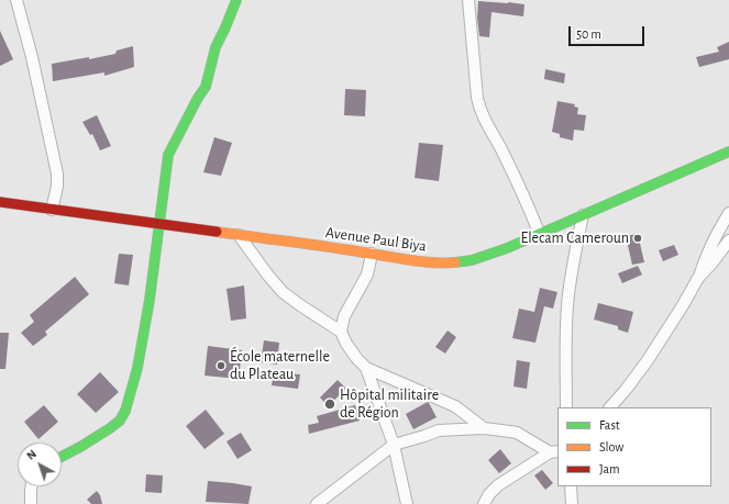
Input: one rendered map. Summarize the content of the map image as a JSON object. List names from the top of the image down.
{
  "streets": {
    "main road": ["Avenue Paul Biya"]
  },
  "places": ["Elecam Cameroun", "École maternelle du Plateau", "Hôpital militaire de Région"],
  "legend": ["Fast", "Slow", "Jam"],
  "scale_bar": "50 m",
  "north": "top left"
}
